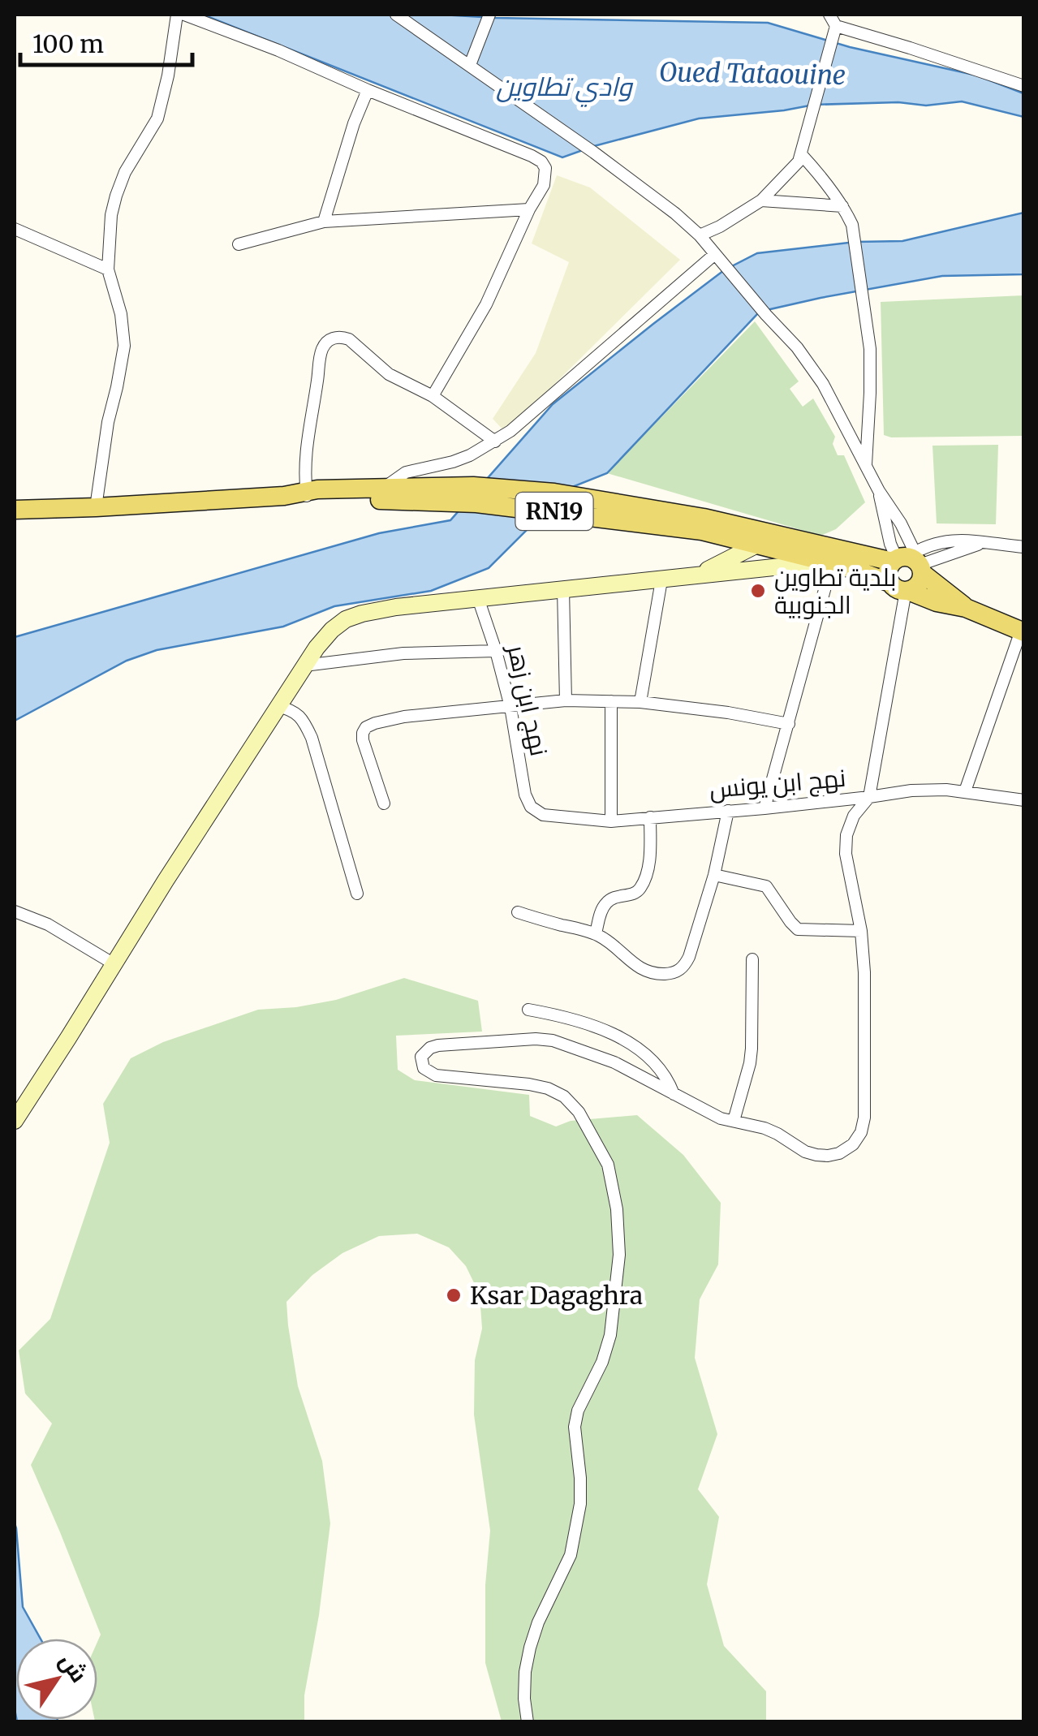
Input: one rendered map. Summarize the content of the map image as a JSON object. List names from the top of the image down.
{
  "streets": {
    "main road": ["RN19"],
    "street": ["نهج ابن زهر", "نهج ابن يونس"]
  },
  "crossings": [
    ["نهج ابن زهر", "نهج ابن يونس"]
  ],
  "water": ["Oued Tataouine", "وادي تطاوين"],
  "places": ["بلدية تطاوين الجنوبية", "Ksar Dagaghra"],
  "scale_bar": "100 m",
  "north": "top right"
}
